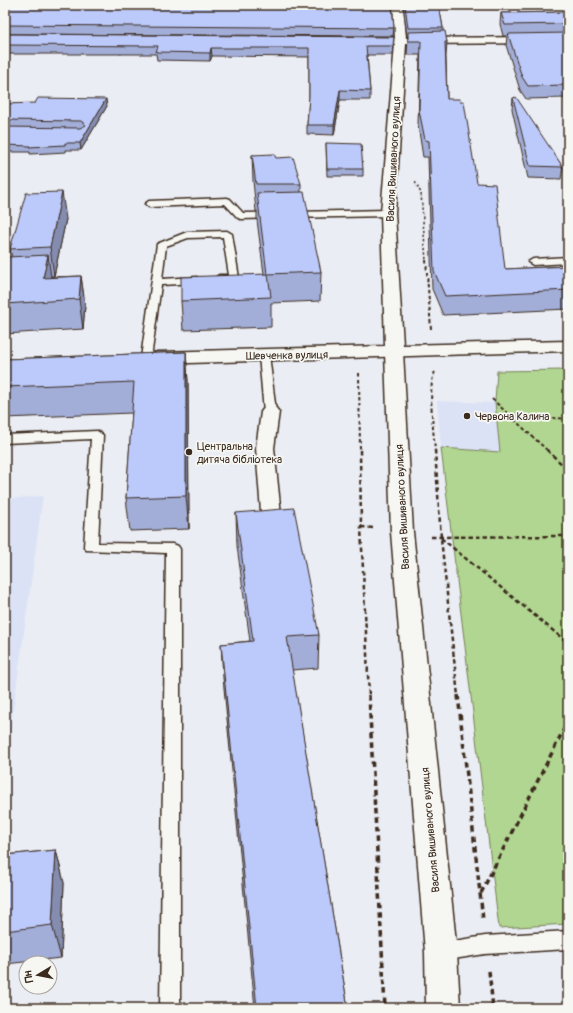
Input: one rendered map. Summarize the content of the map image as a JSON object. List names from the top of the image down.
{
  "streets": {
    "street": ["Василя Вишиваного вулиця", "Шевченка вулиця"]
  },
  "crossings": [
    ["Василя Вишиваного вулиця", "Шевченка вулиця"]
  ],
  "places": ["Червона Калина", "Центральна дитяча бібліотека"],
  "north": "left"
}
